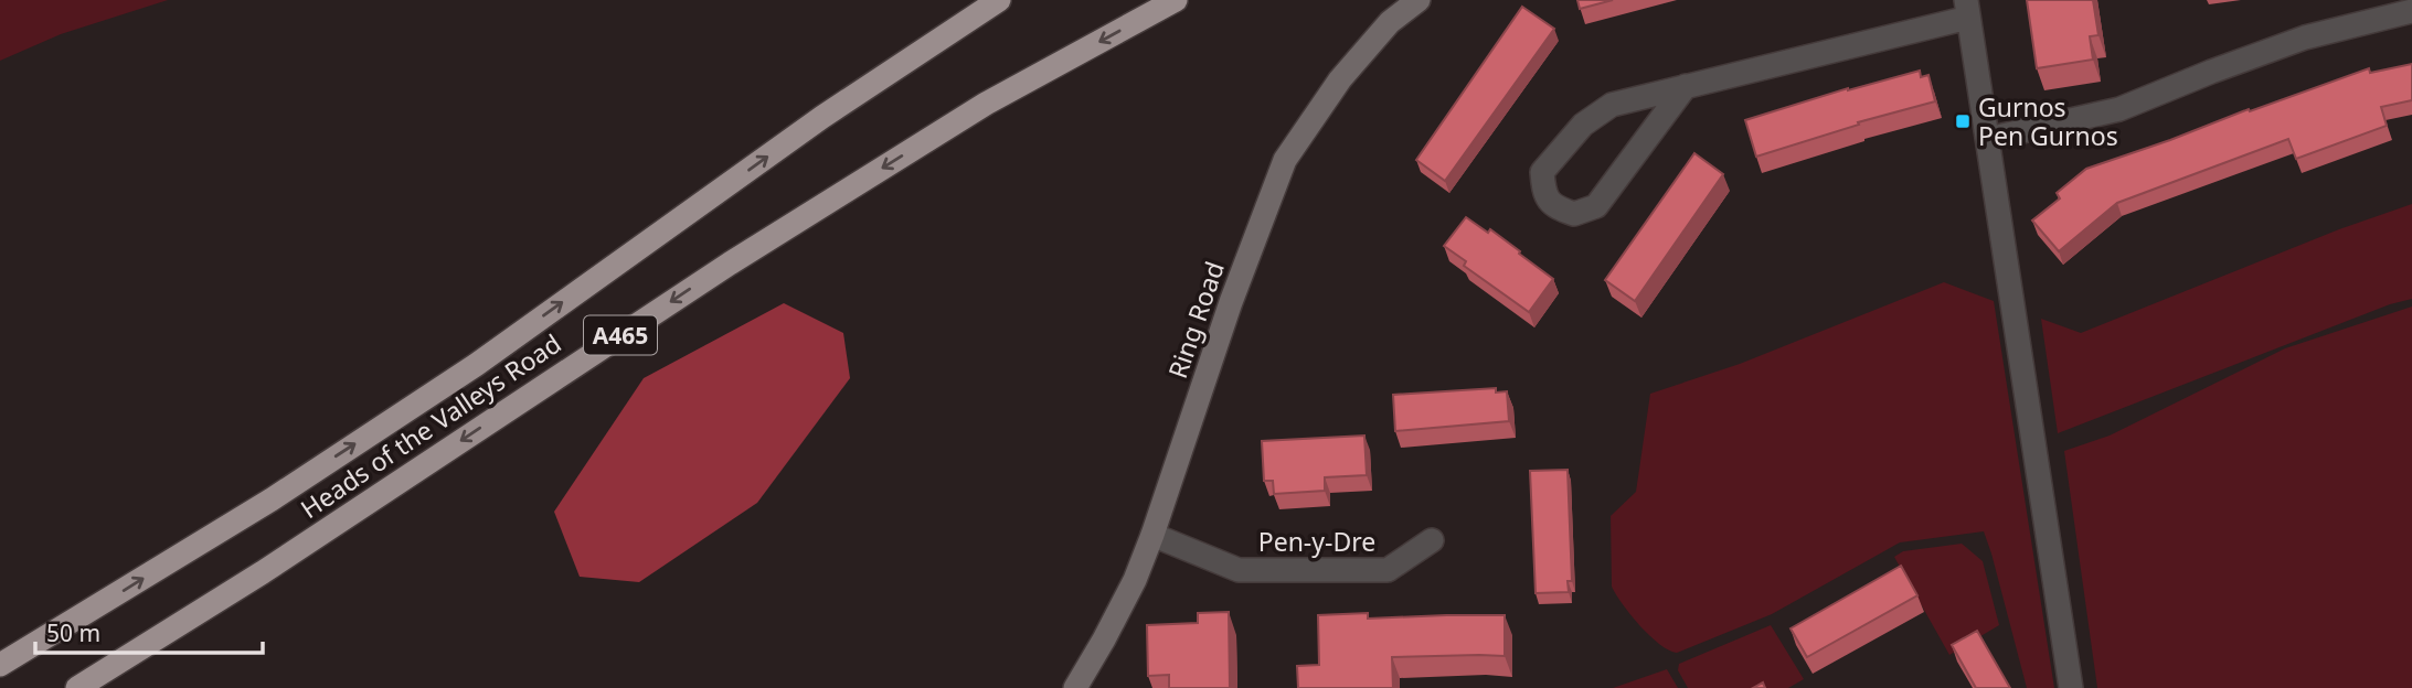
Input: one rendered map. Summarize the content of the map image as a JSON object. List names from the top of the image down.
{
  "streets": {
    "highway": ["A465", "Heads of the Valleys Road"],
    "street": ["Ring Road", "Pen-y-Dre"]
  },
  "crossings": [
    ["Ring Road", "Pen-y-Dre"]
  ],
  "places": {
    "transit": ["Gurnos Pen Gurnos"]
  },
  "scale_bar": "50 m"
}
